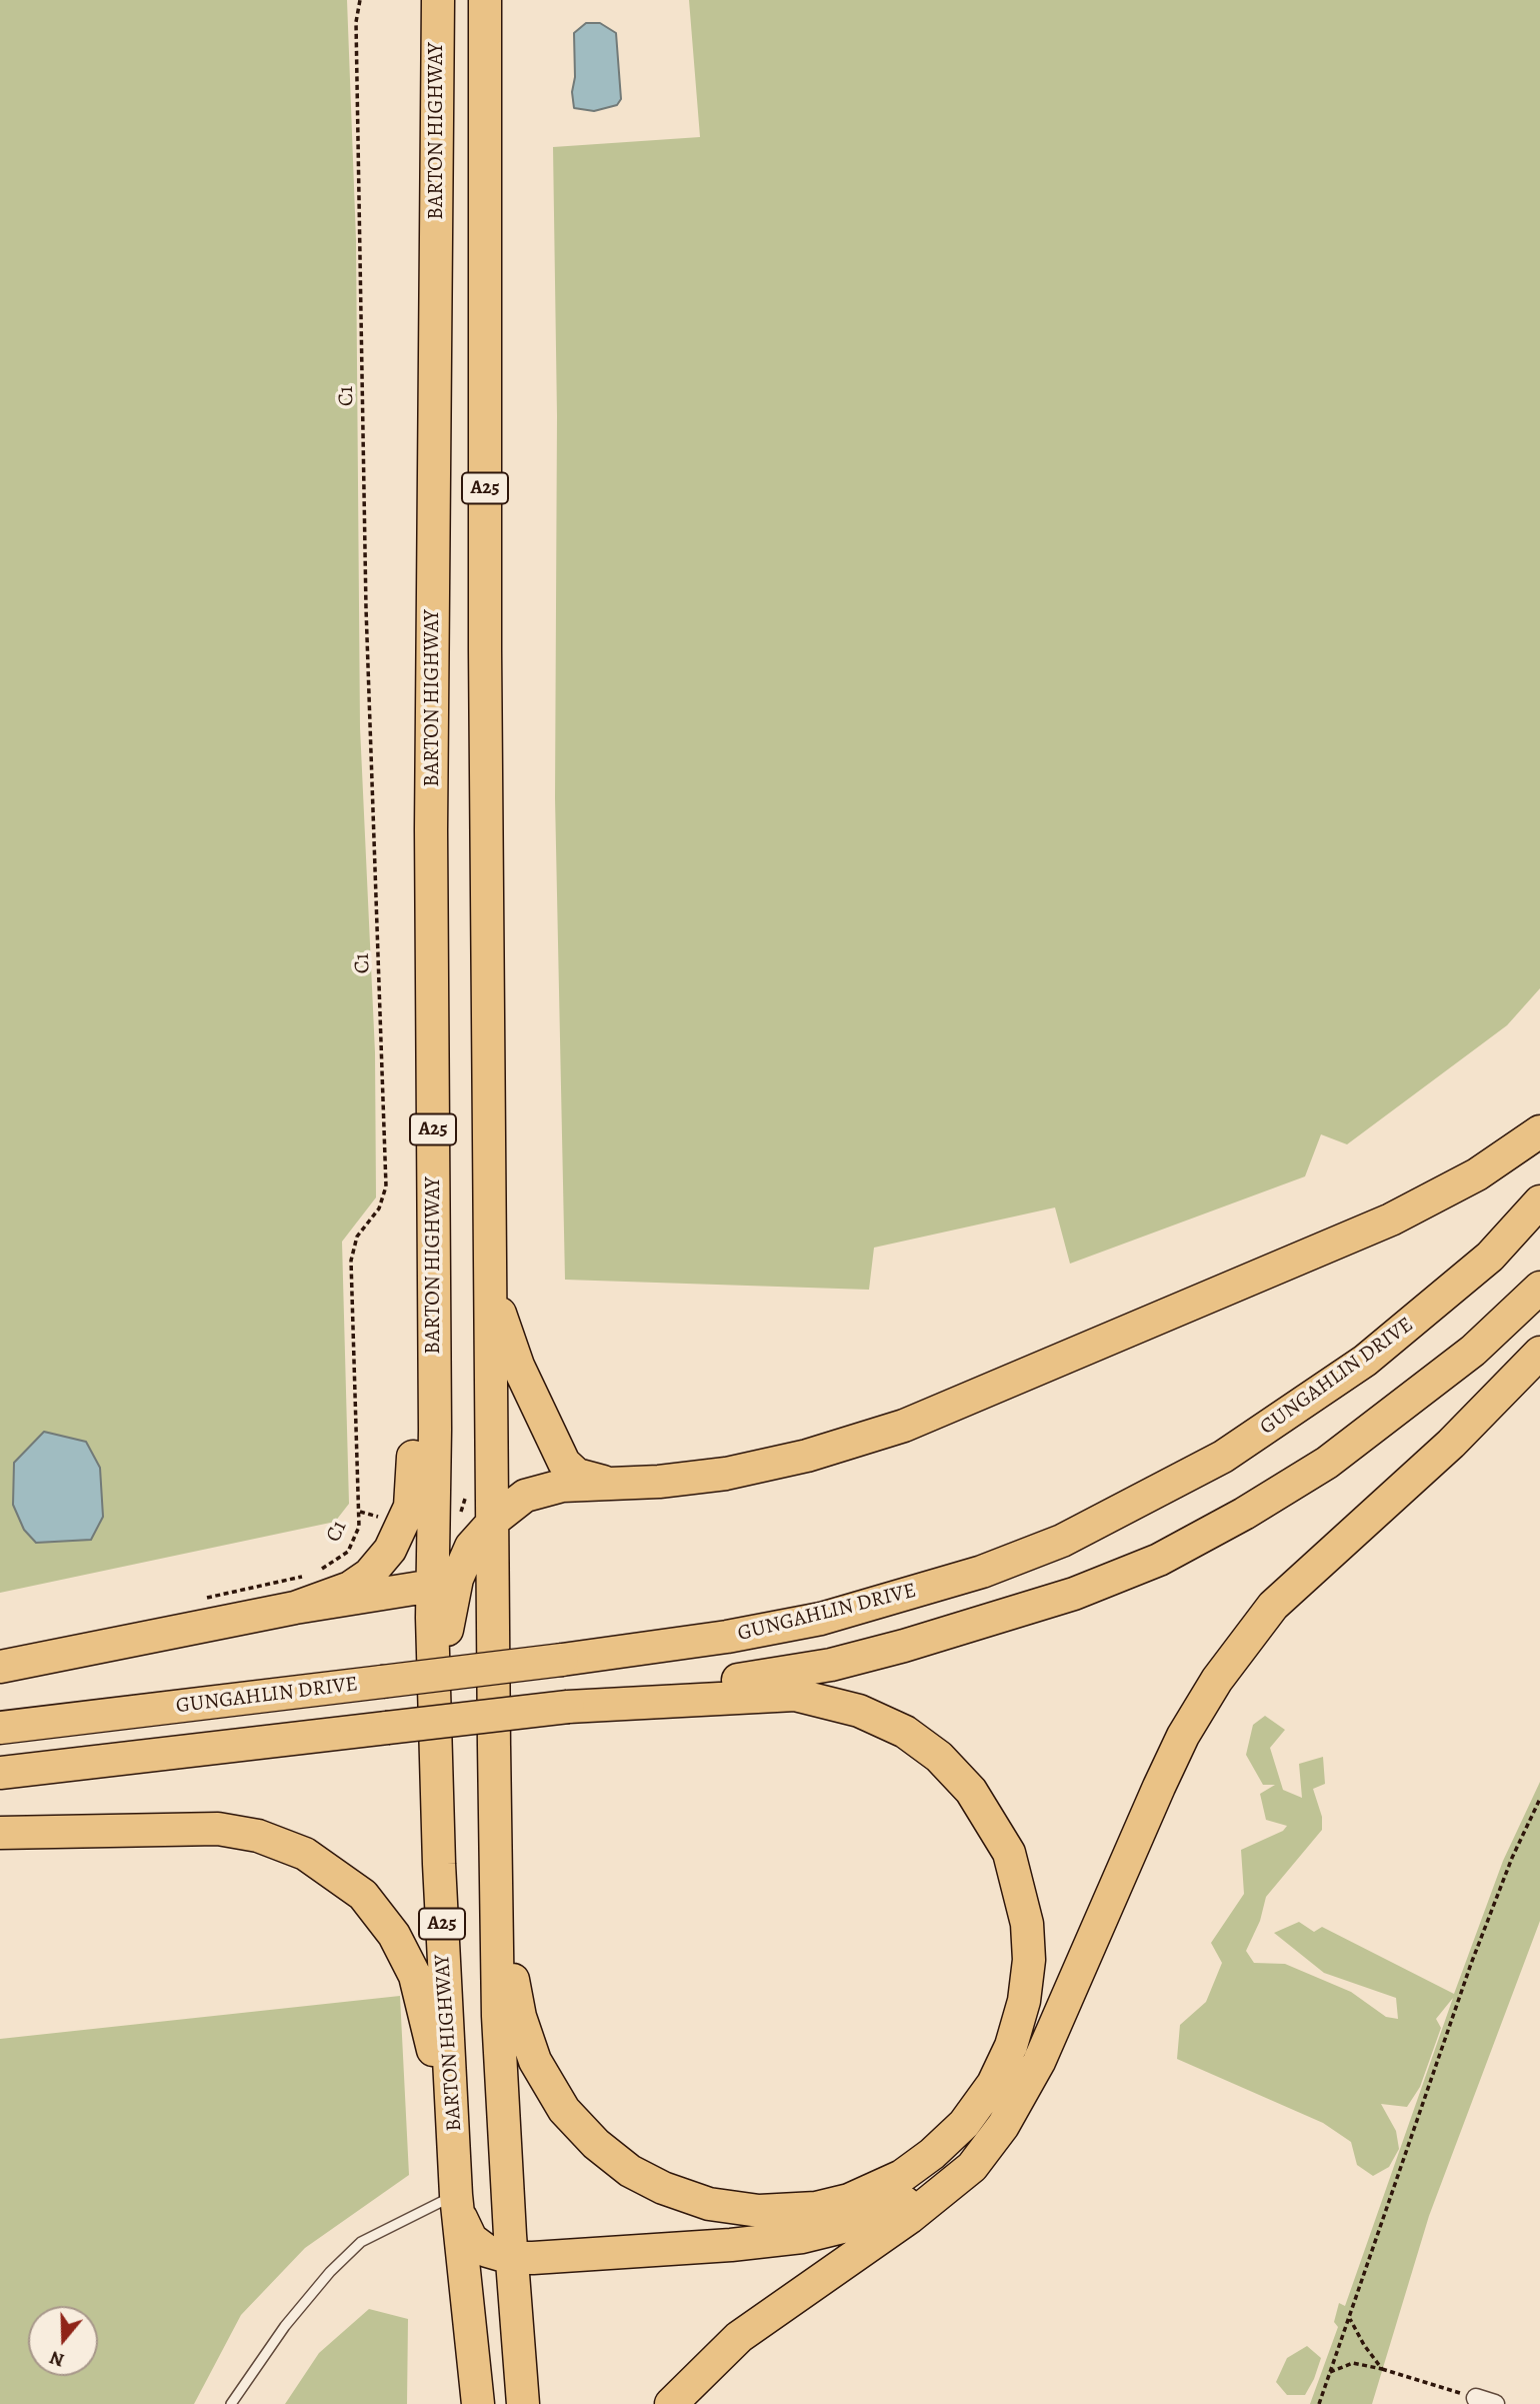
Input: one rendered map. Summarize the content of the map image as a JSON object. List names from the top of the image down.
{
  "streets": {
    "highway": ["BARTON HIGHWAY", "A25", "GUNGAHLIN DRIVE"],
    "path": ["C1"]
  },
  "north": "bottom"
}
